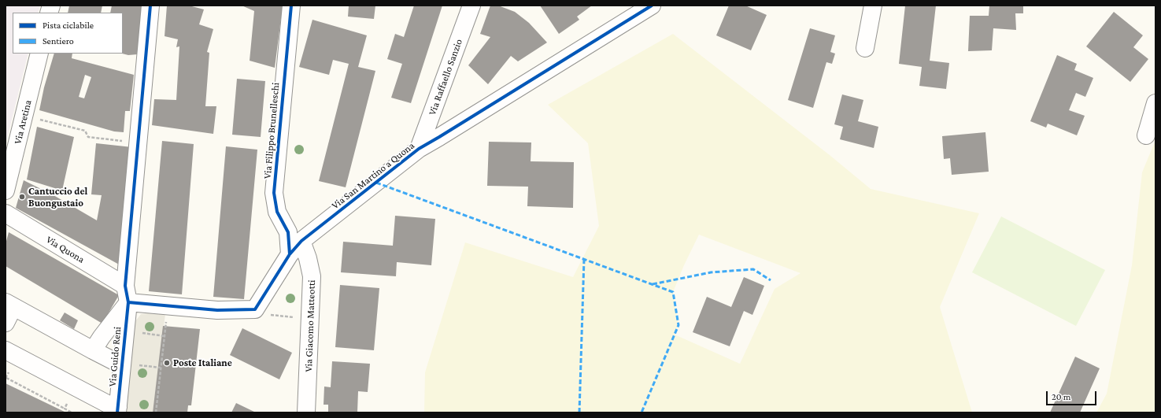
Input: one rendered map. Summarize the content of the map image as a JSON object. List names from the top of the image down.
{
  "streets": {
    "street": [
      "Via Raffaello Sanzio",
      "Via Aretina",
      "Via Filippo Brunelleschi",
      "Via San Martino a Quona",
      "Via Quona",
      "Via Giacomo Matteotti",
      "Via Guido Reni"
    ]
  },
  "crossings": [
    ["Via Raffaello Sanzio", "Via San Martino a Quona"],
    ["Via Filippo Brunelleschi", "Via San Martino a Quona"],
    ["Via San Martino a Quona", "Via Giacomo Matteotti"],
    ["Via San Martino a Quona", "Via Guido Reni"],
    ["Via Quona", "Via Guido Reni"]
  ],
  "places": ["Cantuccio del Buongustaio", "Poste Italiane"],
  "legend": ["Pista ciclabile", "Sentiero"],
  "scale_bar": "20 m"
}
